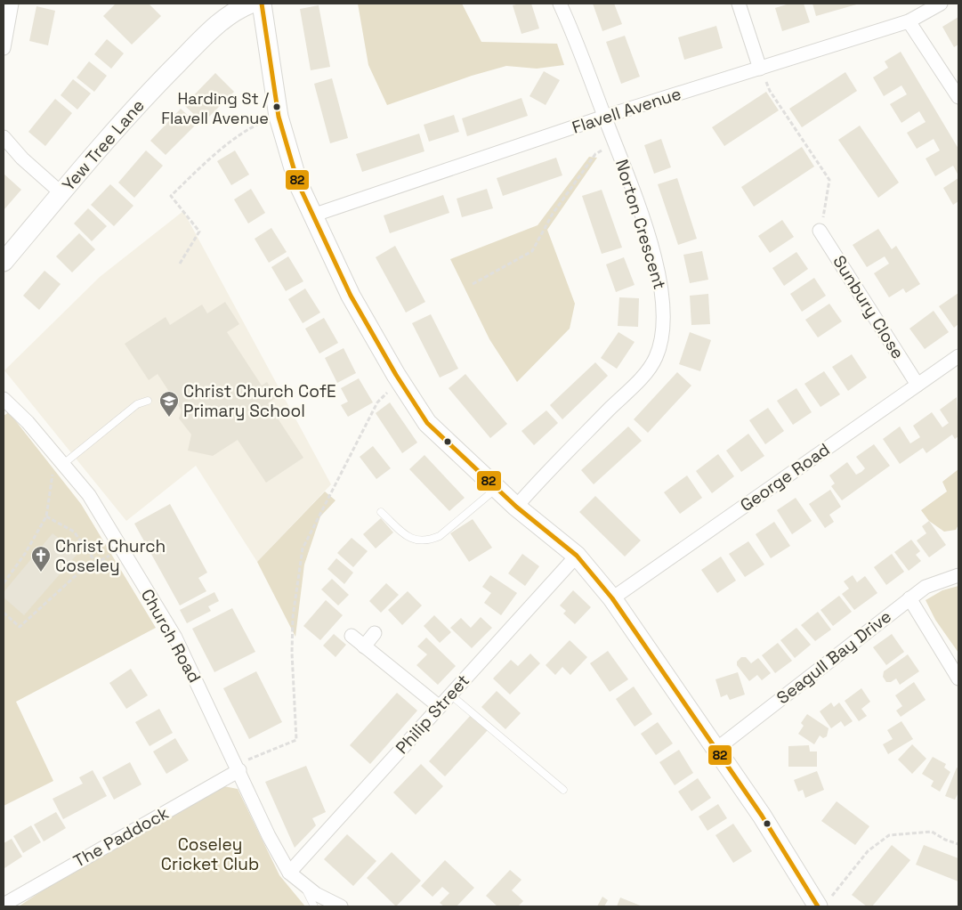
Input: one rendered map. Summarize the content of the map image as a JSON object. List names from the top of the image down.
{
  "streets": {
    "main road": ["Yew Tree Lane"],
    "street": [
      "Flavell Avenue",
      "Norton Crescent",
      "Sunbury Close",
      "George Road",
      "Church Road",
      "Seagull Bay Drive",
      "Philip Street",
      "The Paddock"
    ]
  },
  "crossings": [
    ["Flavell Avenue", "Norton Crescent"],
    ["Sunbury Close", "George Road"],
    ["Church Road", "Philip Street"],
    ["Church Road", "The Paddock"]
  ],
  "parks": ["Coseley Cricket Club"],
  "places": {
    "other": ["Harding St / Flavell Avenue"],
    "school or university": ["Christ Church CofE Primary School"],
    "church": ["Christ Church Coseley"]
  },
  "lines": ["transit line 82"]
}
